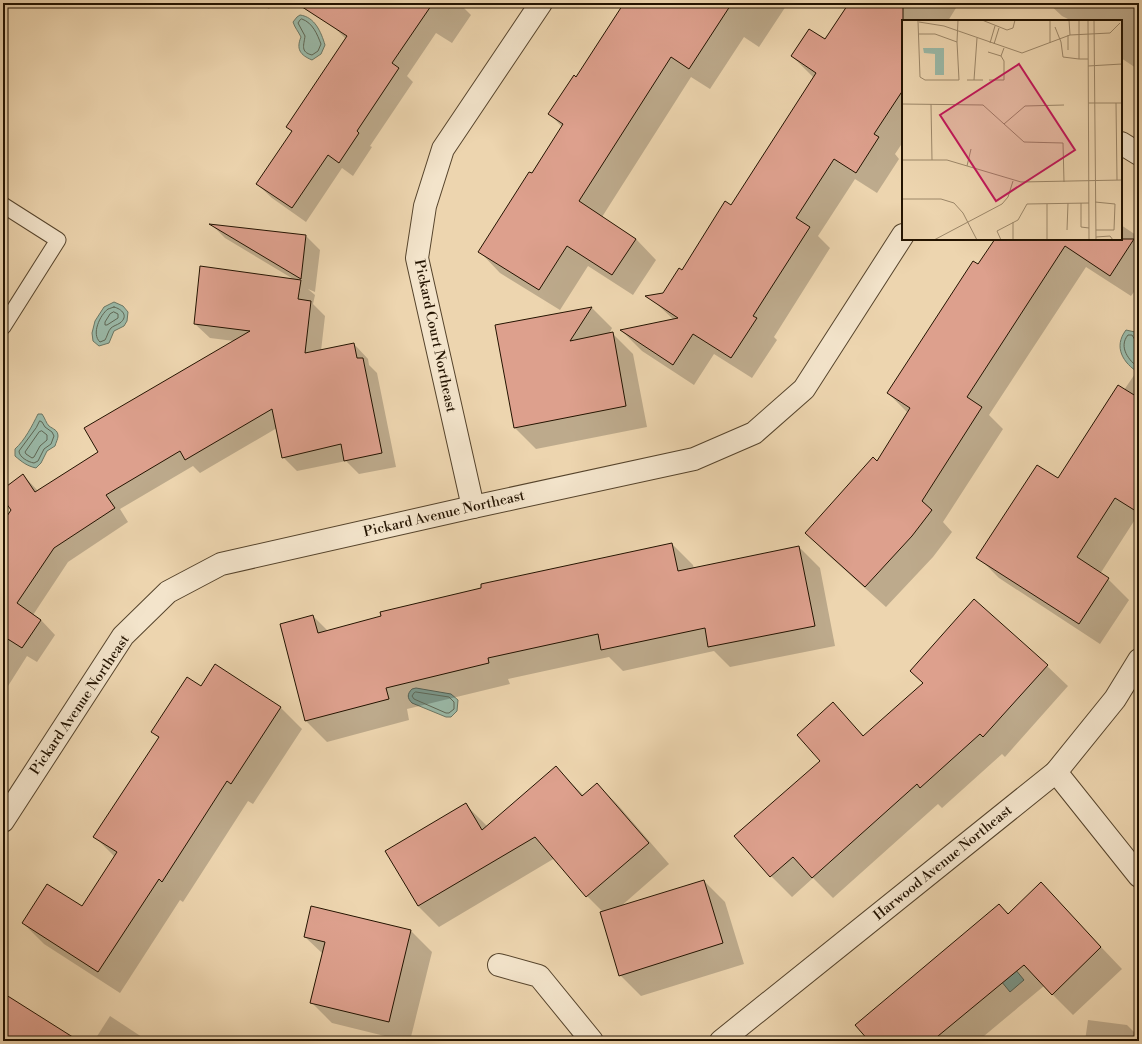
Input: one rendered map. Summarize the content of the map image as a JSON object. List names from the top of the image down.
{
  "streets": {
    "street": ["Pickard Court Northeast", "Pickard Avenue Northeast", "Harwood Avenue Northeast"]
  },
  "crossings": [
    ["Pickard Court Northeast", "Pickard Avenue Northeast"]
  ]
}
